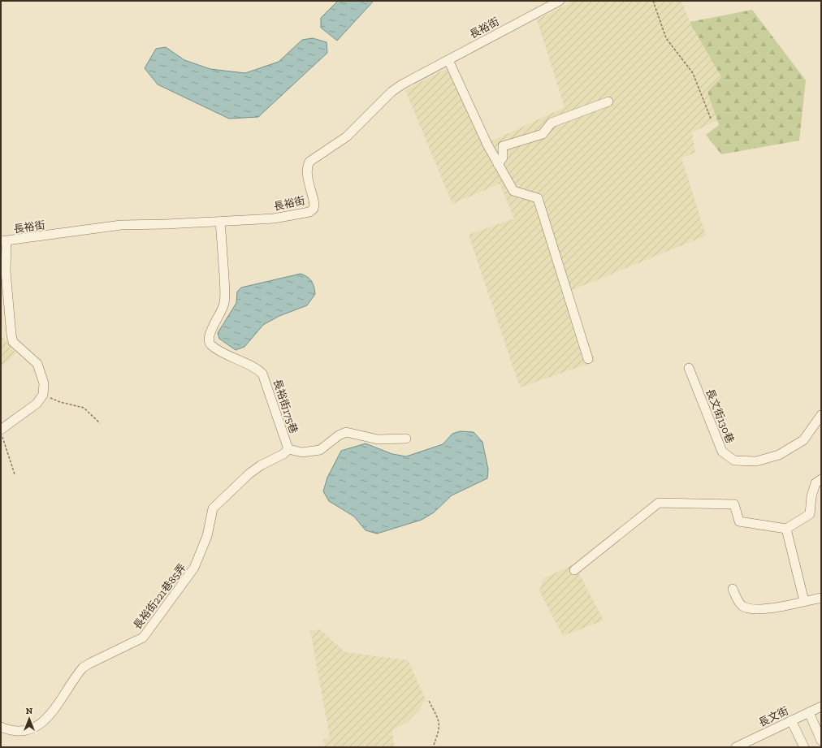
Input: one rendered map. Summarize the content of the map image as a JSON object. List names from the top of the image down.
{
  "streets": {
    "street": [
      "長裕街",
      "長裕街175巷",
      "長文街130巷",
      "長裕街221巷85弄",
      "長文街"
    ]
  },
  "crossings": [
    ["長裕街", "長裕街175巷"],
    ["長裕街175巷", "長裕街221巷85弄"]
  ],
  "north": "top"
}
